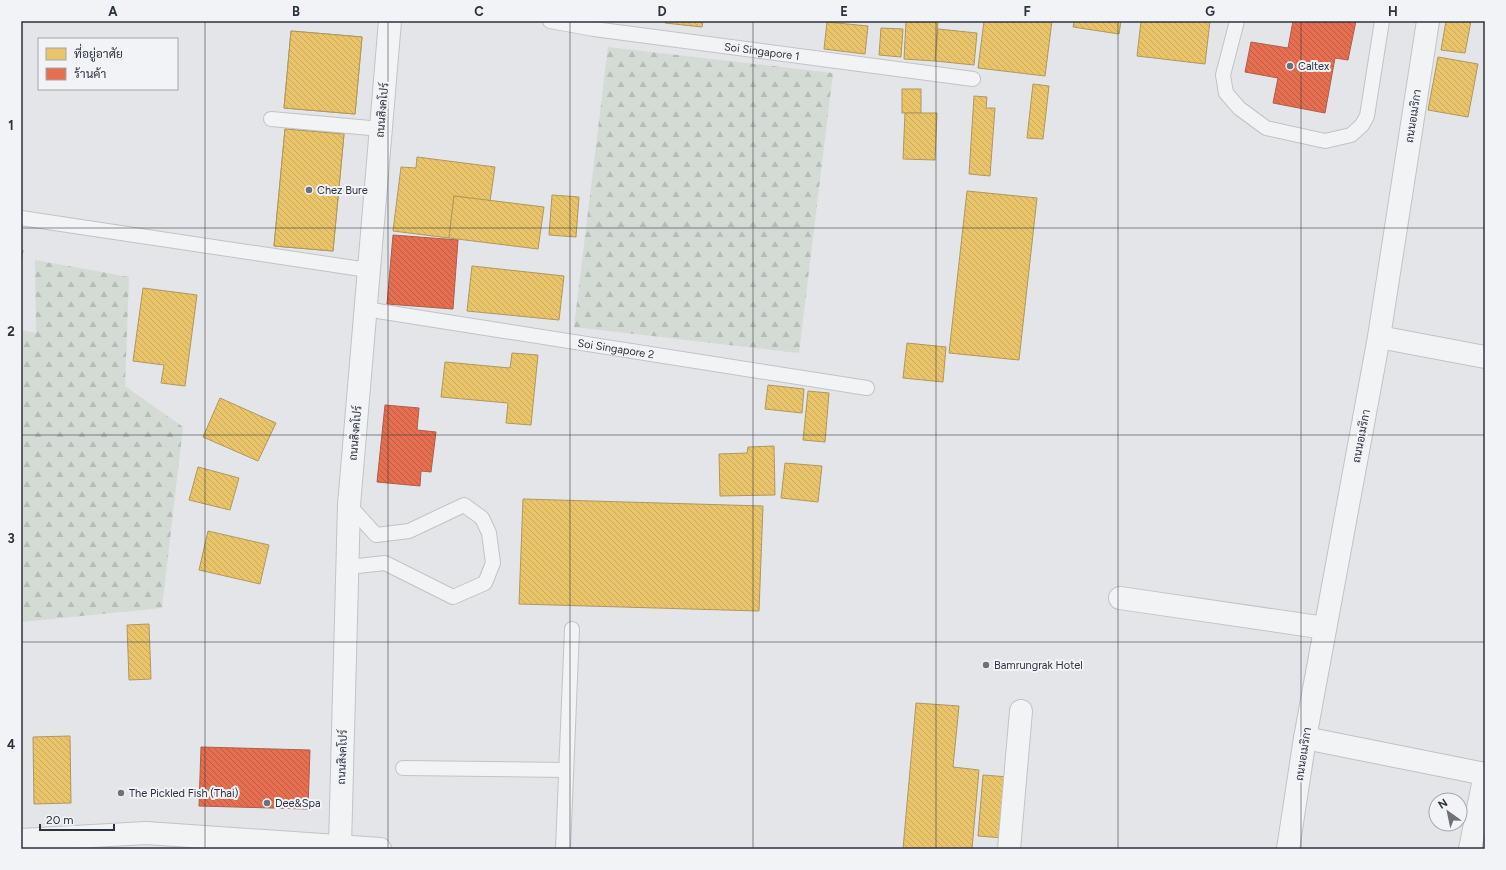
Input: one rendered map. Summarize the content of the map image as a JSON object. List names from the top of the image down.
{
  "streets": {
    "street": ["ถนนสิงคโปร์", "ถนนอเมริกา"],
    "lane": ["Soi Singapore 1", "Soi Singapore 2"]
  },
  "crossings": [
    ["ถนนสิงคโปร์", "Soi Singapore 2"]
  ],
  "places": [
    "Caltex",
    "Chez Bure",
    "Bamrungrak Hotel",
    "The Pickled Fish (Thai)",
    "Dee&Spa"
  ],
  "legend": ["ที่อยู่อาศัย", "ร้านค้า"],
  "scale_bar": "20 m",
  "north": "top left",
  "grid": {
    "columns": [
      "A",
      "B",
      "C",
      "D",
      "E",
      "F",
      "G",
      "H"
    ],
    "rows": [
      "1",
      "2",
      "3",
      "4"
    ]
  }
}
